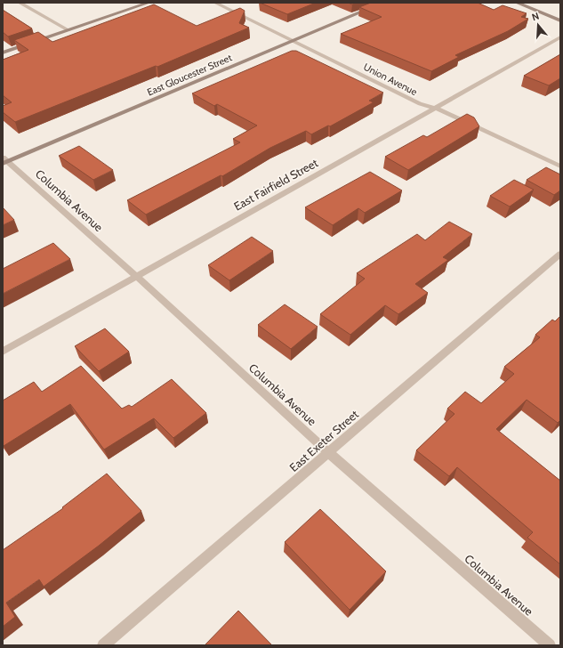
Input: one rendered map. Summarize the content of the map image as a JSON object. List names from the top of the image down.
{
  "streets": {
    "street": [
      "East Gloucester Street",
      "Union Avenue",
      "East Fairfield Street",
      "Columbia Avenue",
      "East Exeter Street"
    ]
  },
  "crossings": [
    ["East Gloucester Street", "Union Avenue"],
    ["East Gloucester Street", "Columbia Avenue"],
    ["Union Avenue", "East Fairfield Street"],
    ["East Fairfield Street", "Columbia Avenue"],
    ["Columbia Avenue", "East Exeter Street"]
  ],
  "north": "top"
}
